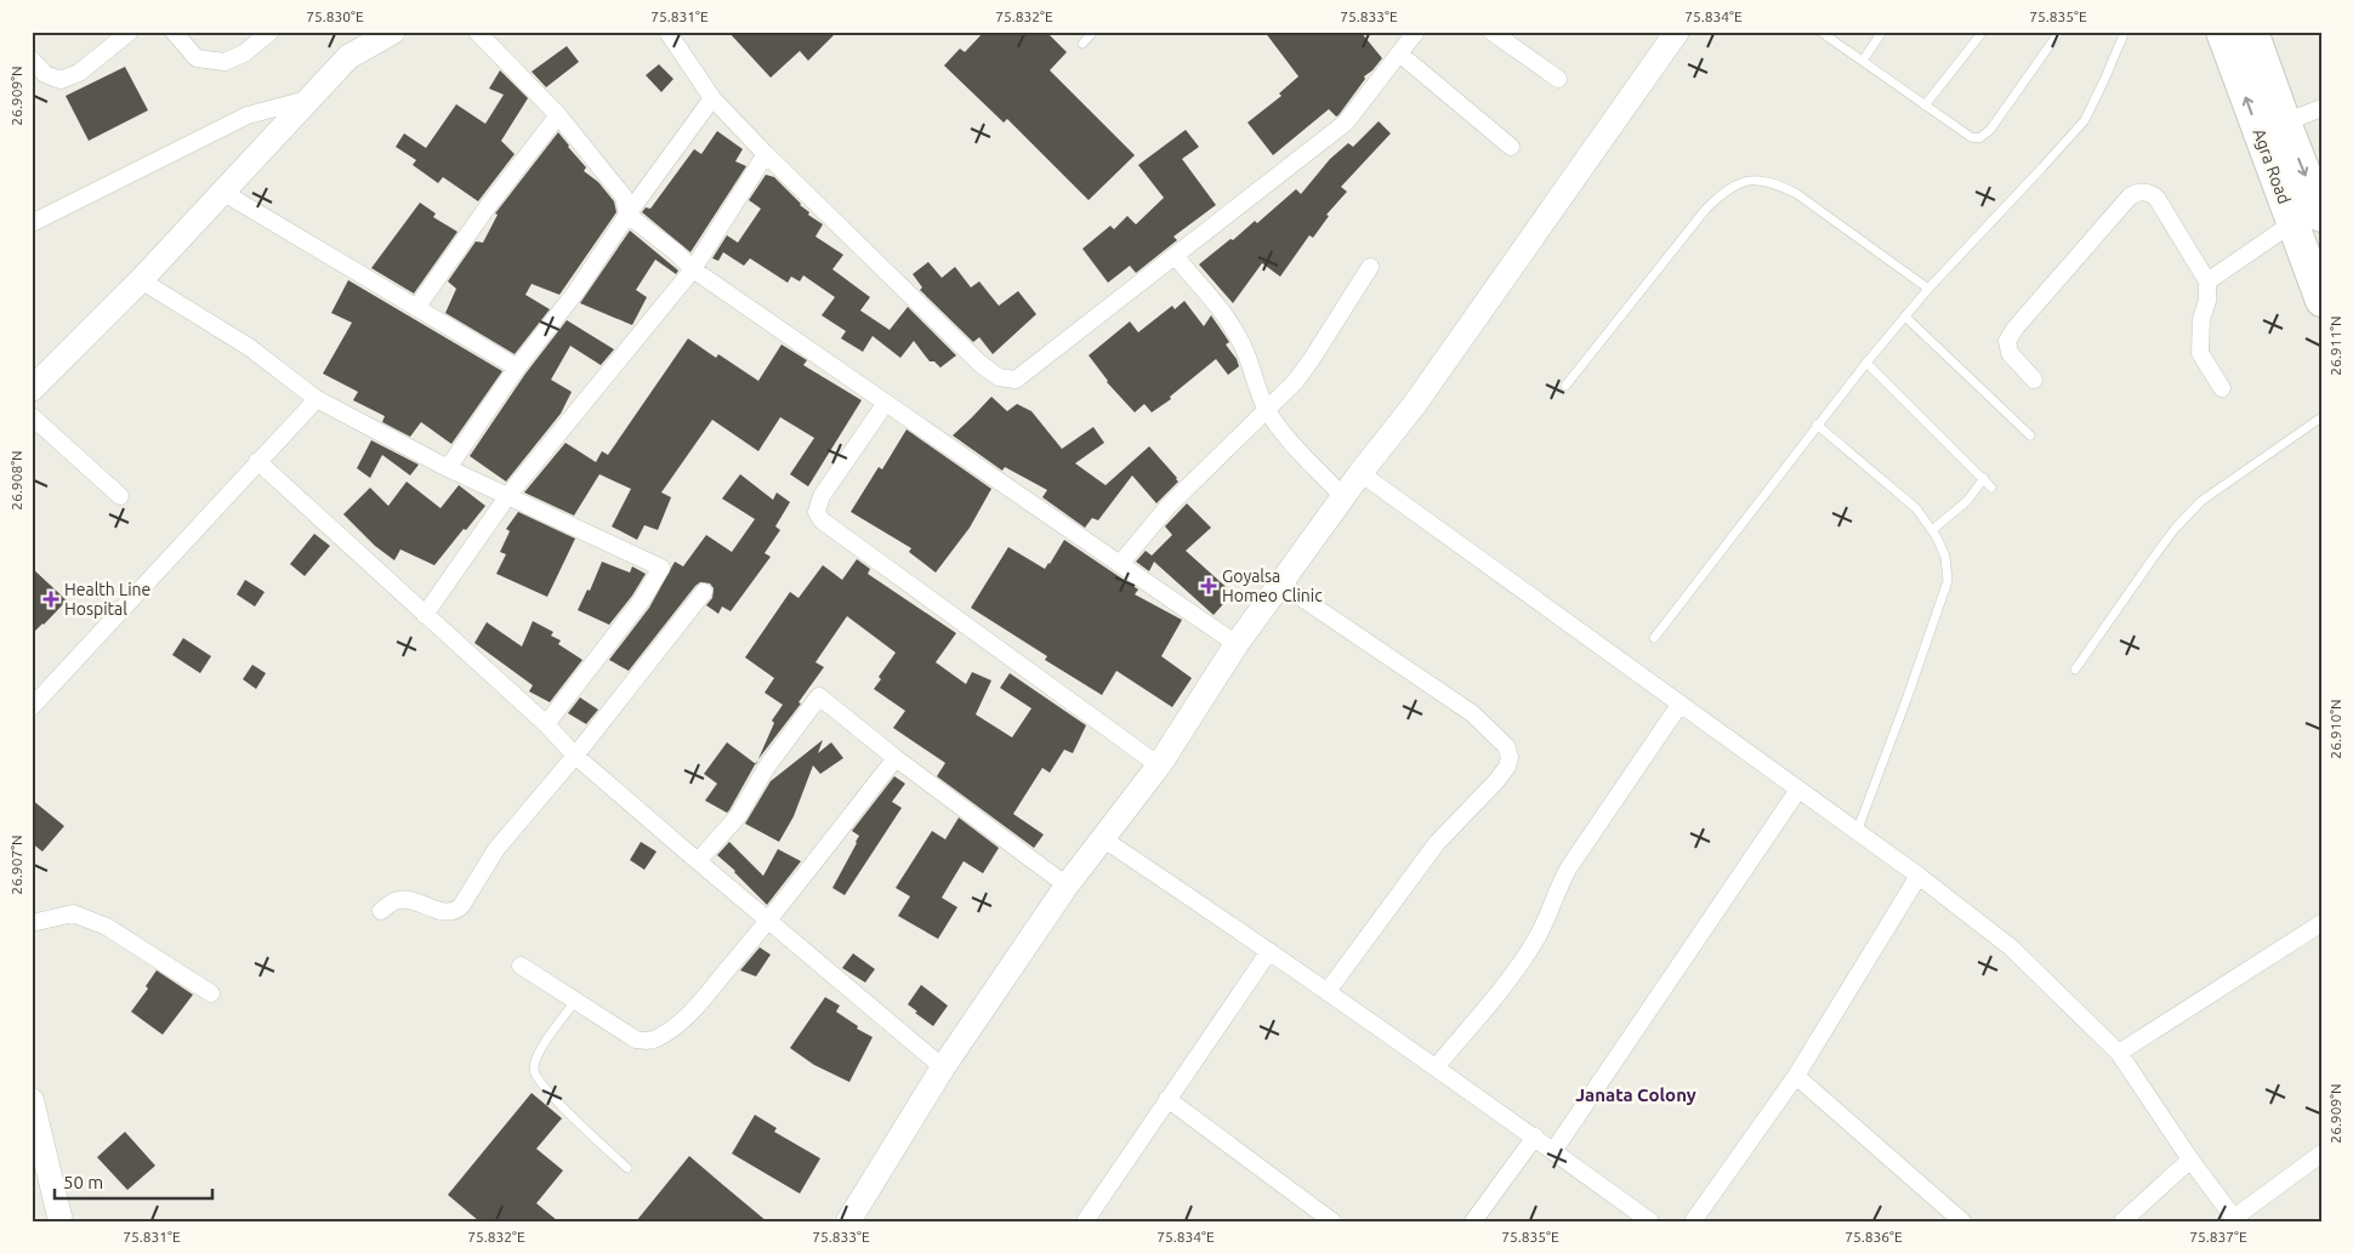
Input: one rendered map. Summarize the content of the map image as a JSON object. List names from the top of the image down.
{
  "streets": {
    "highway": ["Agra Road"]
  },
  "districts": ["Janata Colony"],
  "places": {
    "health": ["Goyalsa Homeo Clinic", "Health Line Hospital"]
  },
  "scale_bar": "50 m",
  "coordinates": [
    "75.830°E",
    "75.831°E",
    "75.832°E",
    "75.833°E",
    "75.834°E",
    "75.835°E",
    "26.909°N",
    "26.911°N",
    "26.908°N",
    "26.910°N",
    "26.907°N",
    "75.836°E",
    "75.837°E"
  ]
}
